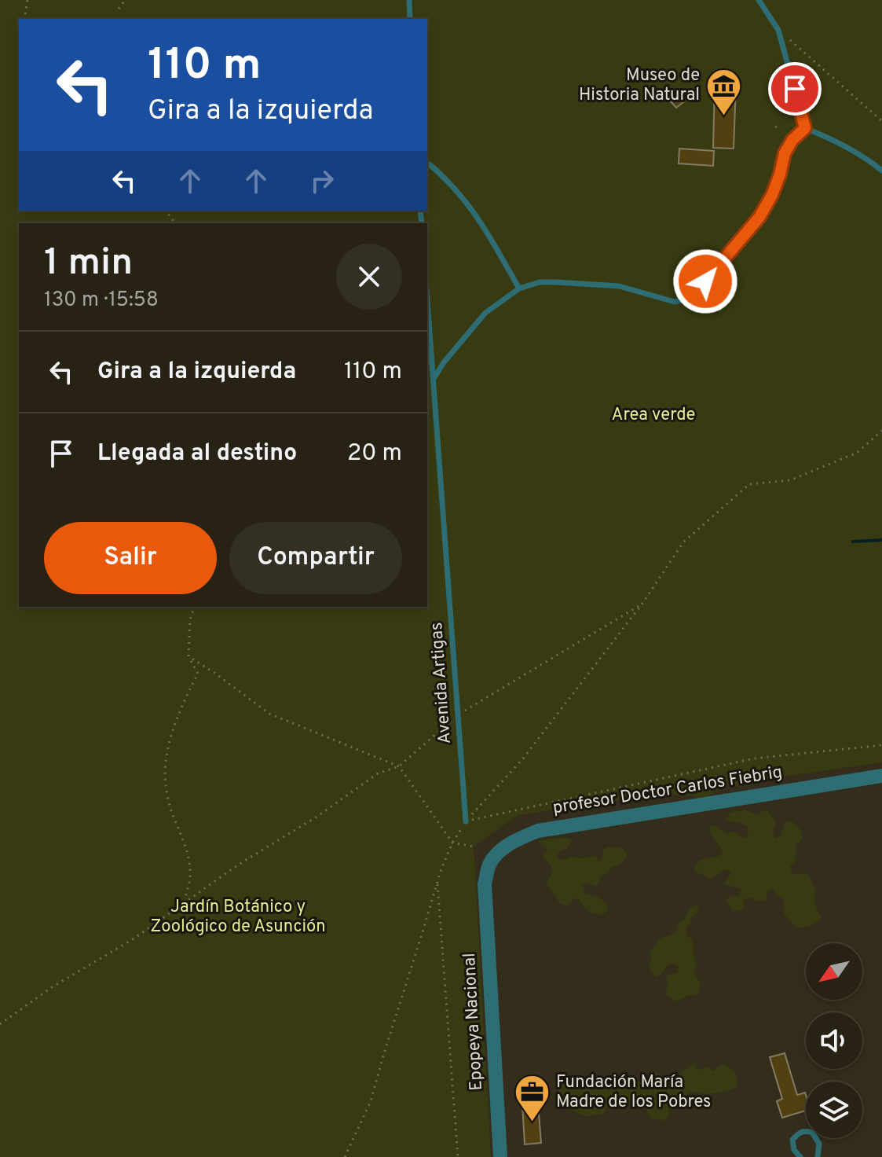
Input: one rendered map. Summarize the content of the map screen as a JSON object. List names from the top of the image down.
{
  "streets": {
    "street": ["profesor Doctor Carlos Fiebrig", "Epopeya Nacional"],
    "lane": ["Avenida Artigas"]
  },
  "crossings": [
    ["profesor Doctor Carlos Fiebrig", "Epopeya Nacional"]
  ],
  "parks": ["Area verde", "Jardín Botánico y Zoológico de Asunción"],
  "places": {
    "museum": ["Museo de Historia Natural"],
    "office": ["Fundación María Madre de los Pobres"]
  },
  "north": "bottom left",
  "page": {
    "turn": ["110 m", "Gira a la izquierda"],
    "heading": ["1 min", "130 m · 15:58"],
    "list": [
      {
        "name": "Gira a la izquierda",
        "value": "110 m"
      },
      {
        "name": "Llegada al destino",
        "value": "20 m"
      }
    ],
    "buttons": ["Salir", "Compartir"]
  }
}
